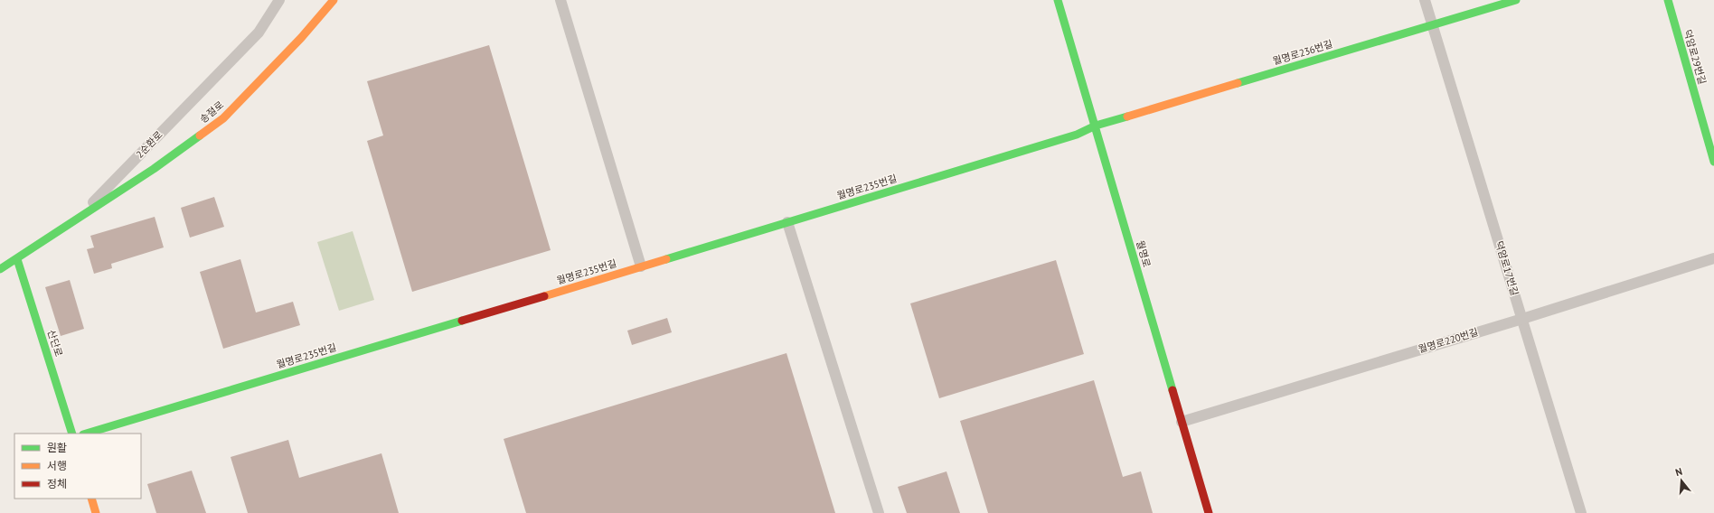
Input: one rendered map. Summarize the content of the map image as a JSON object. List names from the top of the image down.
{
  "streets": {
    "street": [
      "월명로236번길",
      "덕암로29번길",
      "송절로",
      "2순환로",
      "월명로235번길",
      "월명로",
      "덕암로17번길",
      "월명로220번길",
      "산단로"
    ]
  },
  "crossings": [
    ["월명로236번길", "월명로235번길"],
    ["월명로236번길", "월명로"],
    ["월명로236번길", "덕암로17번길"],
    ["송절로", "2순환로"],
    ["2순환로", "산단로"],
    ["월명로235번길", "월명로"],
    ["월명로", "월명로220번길"],
    ["덕암로17번길", "월명로220번길"]
  ],
  "legend": ["원활", "서행", "정체"],
  "north": "top"
}
